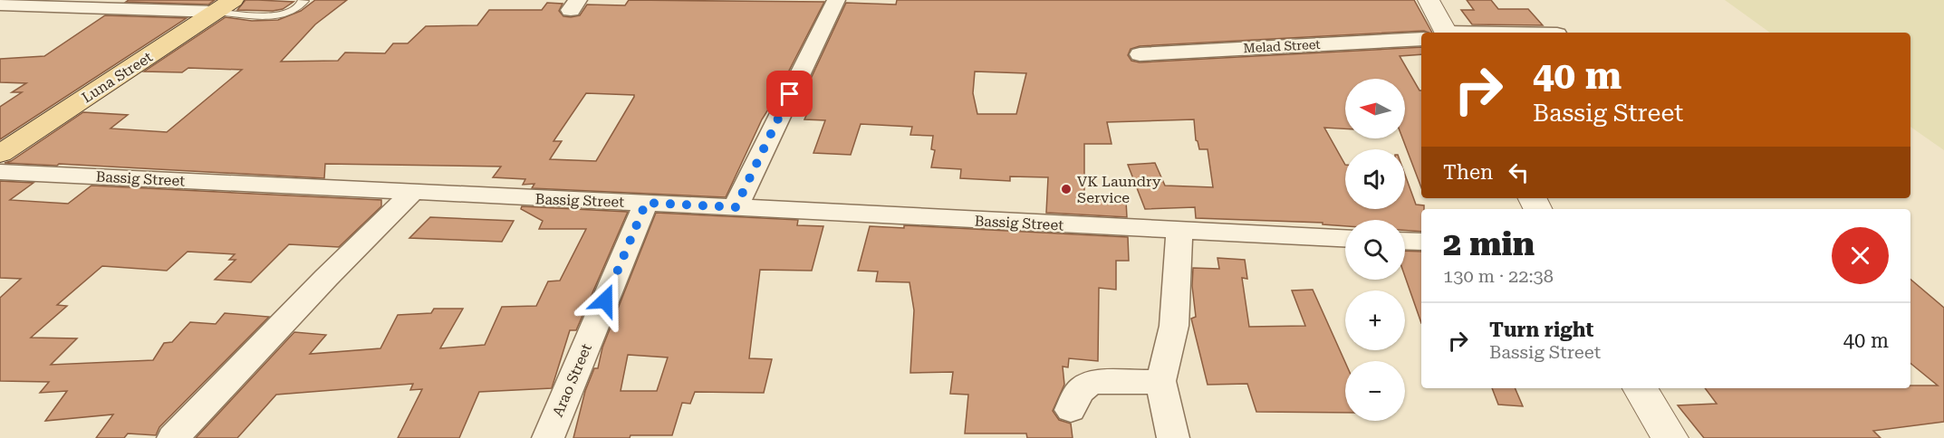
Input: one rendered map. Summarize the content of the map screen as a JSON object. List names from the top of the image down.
{
  "streets": {
    "main road": ["Luna Street"],
    "street": ["Melad Street", "Bassig Street", "Arao Street"]
  },
  "crossings": [
    ["Bassig Street", "Arao Street"]
  ],
  "places": ["VK Laundry Service"],
  "north": "left",
  "page": {
    "turn": ["40 m", "Bassig Street"],
    "map_buttons": ["+", "−"],
    "then": "Then",
    "heading": ["2 min", "130 m · 22:38"],
    "list": [
      {
        "name": "Turn right",
        "note": "Bassig Street",
        "value": "40 m"
      }
    ]
  }
}
